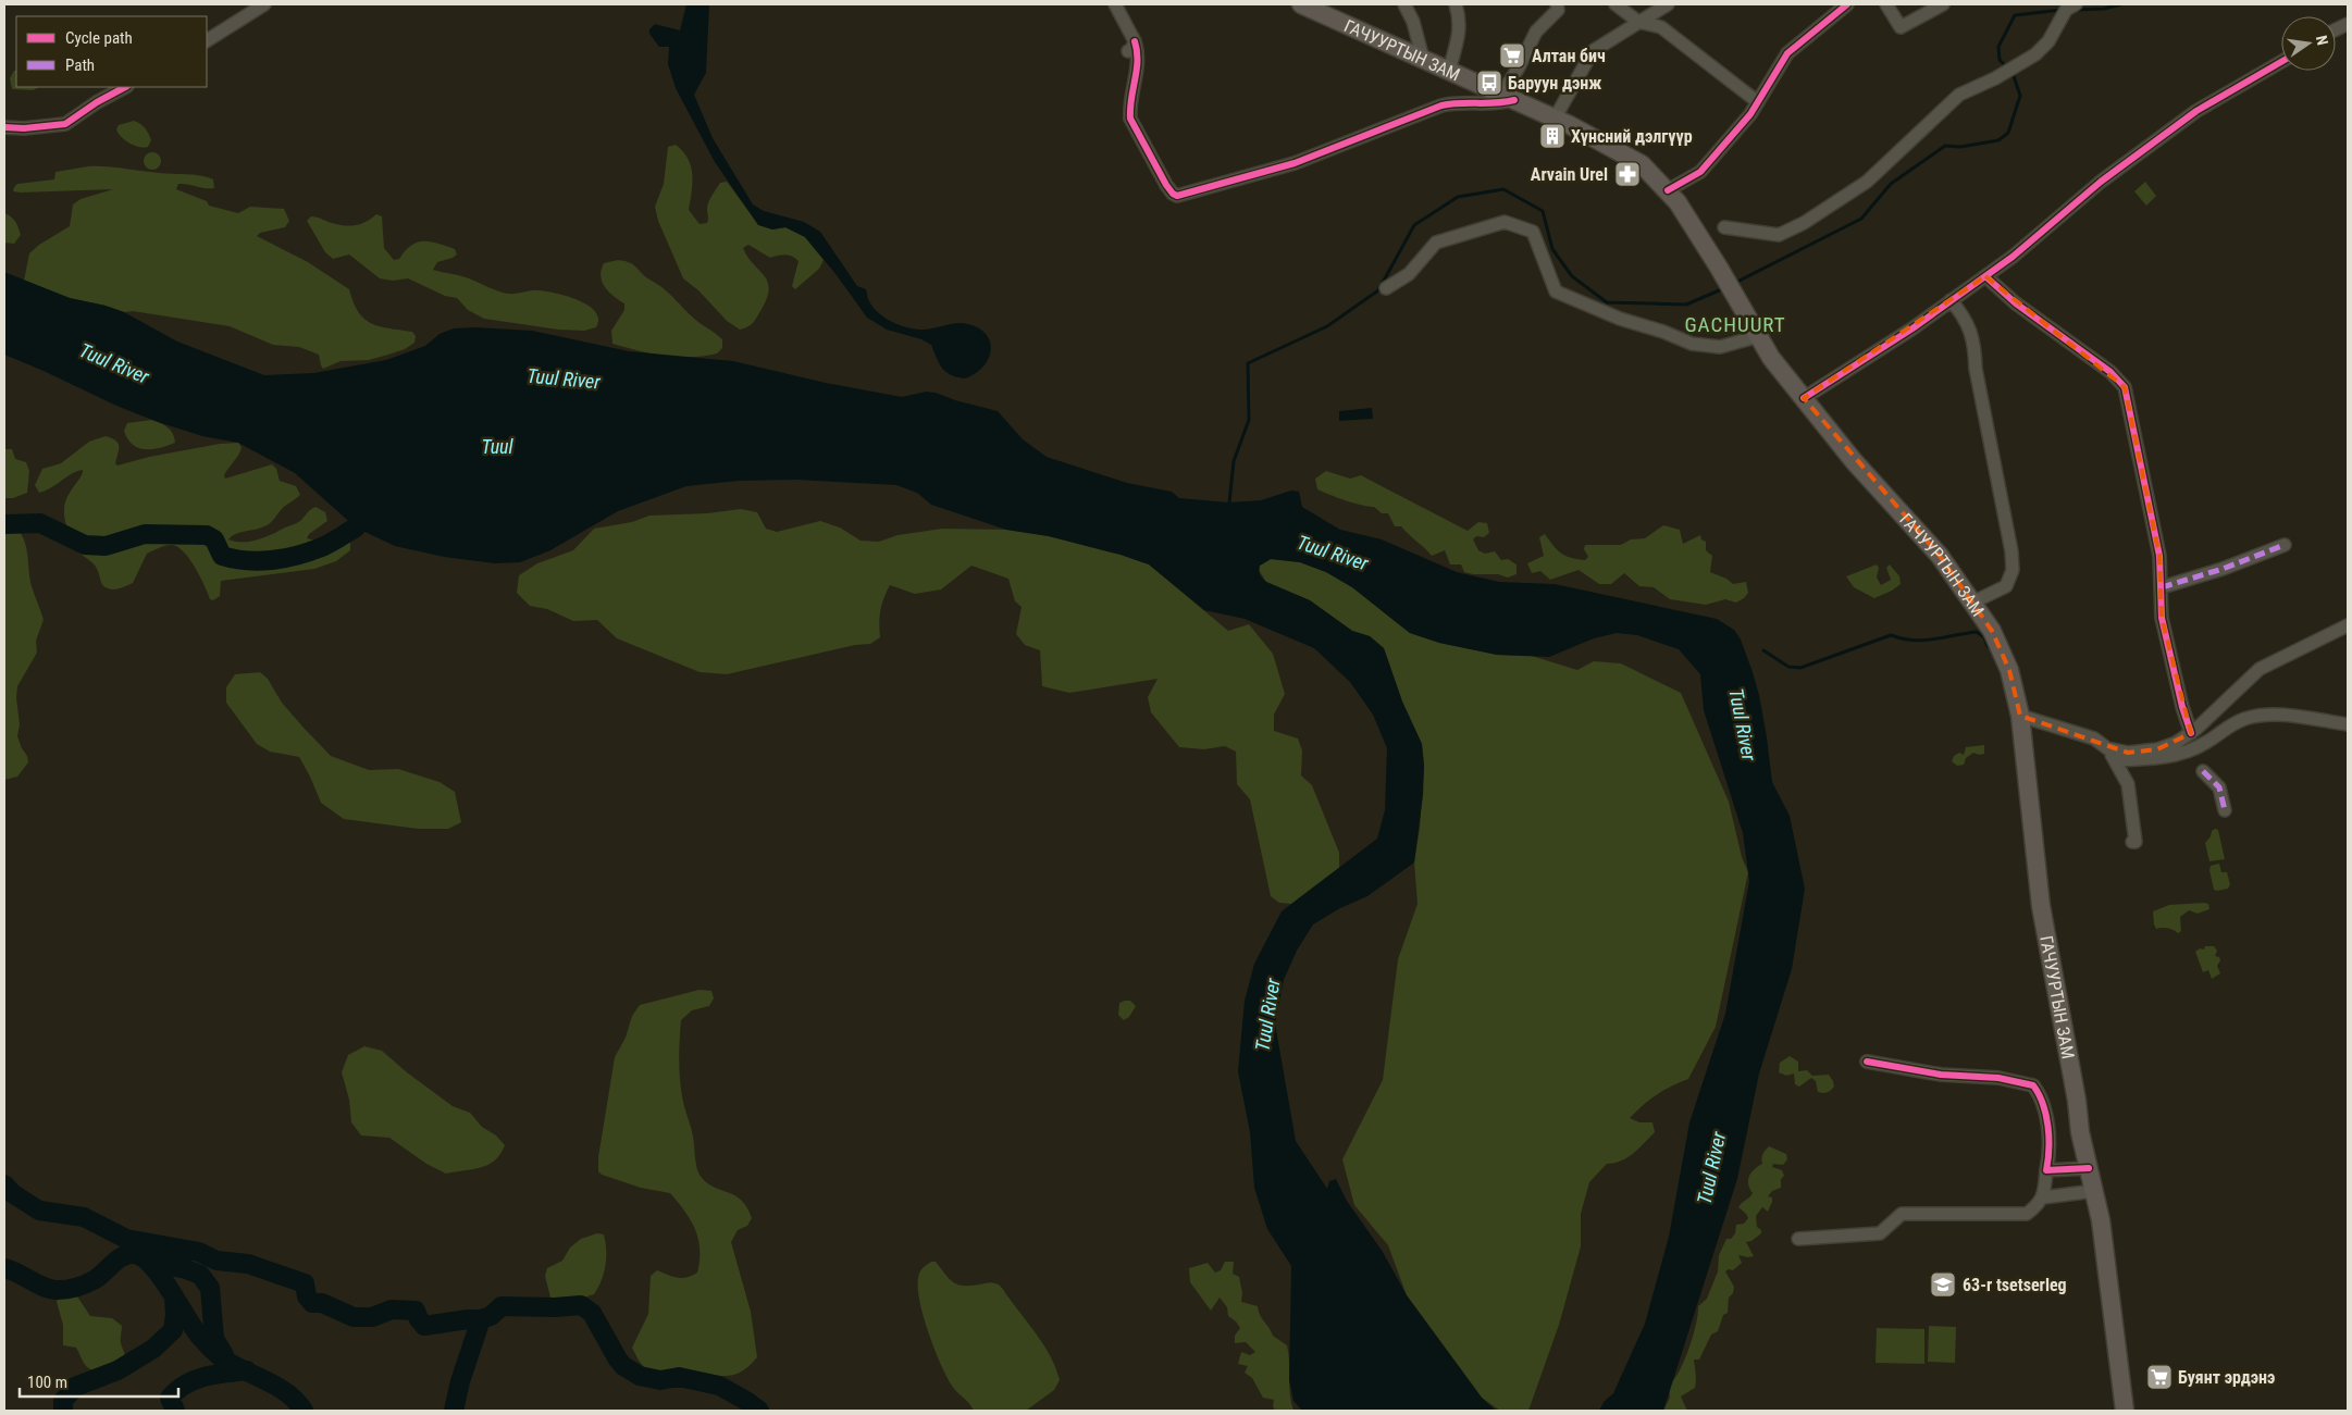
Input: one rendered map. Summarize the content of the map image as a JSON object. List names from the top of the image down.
{
  "streets": {
    "main road": ["ГАЧУУРТЫН ЗАМ"]
  },
  "districts": ["GACHUURT"],
  "water": ["Tuul River", "Tuul"],
  "places": {
    "supermarket": ["Алтан бич", "Буянт эрдэнэ"],
    "bus stop": ["Баруун дэнж"],
    "building": ["Хүнсний дэлгүүр"],
    "pharmacy": ["Arvain Urel"],
    "school or university": ["63-r tsetserleg"]
  },
  "legend": ["Cycle path", "Path"],
  "scale_bar": "100 m",
  "north": "right"
}
